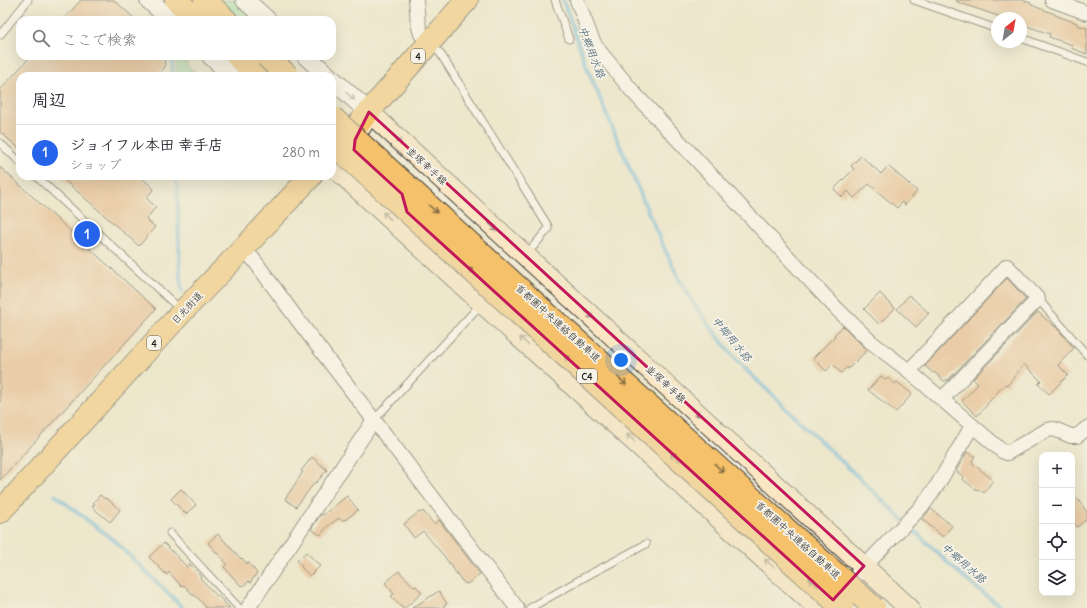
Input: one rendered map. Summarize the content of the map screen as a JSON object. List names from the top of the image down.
{
  "streets": {
    "highway": [
      "4",
      "日光街道",
      "首都圏中央連絡自動車道",
      "C4"
    ],
    "main road": ["並塚幸手線"]
  },
  "crossings": [
    ["4", "並塚幸手線"]
  ],
  "water": ["中郷用水路"],
  "north": "top right",
  "page": {
    "search": "ここで検索",
    "heading": "周辺",
    "list": [
      {
        "mark": "1",
        "name": "ジョイフル本田 幸手店",
        "note": "ショップ",
        "value": "280 m"
      }
    ],
    "pins": "1",
    "map_buttons": ["+", "−"]
  }
}
